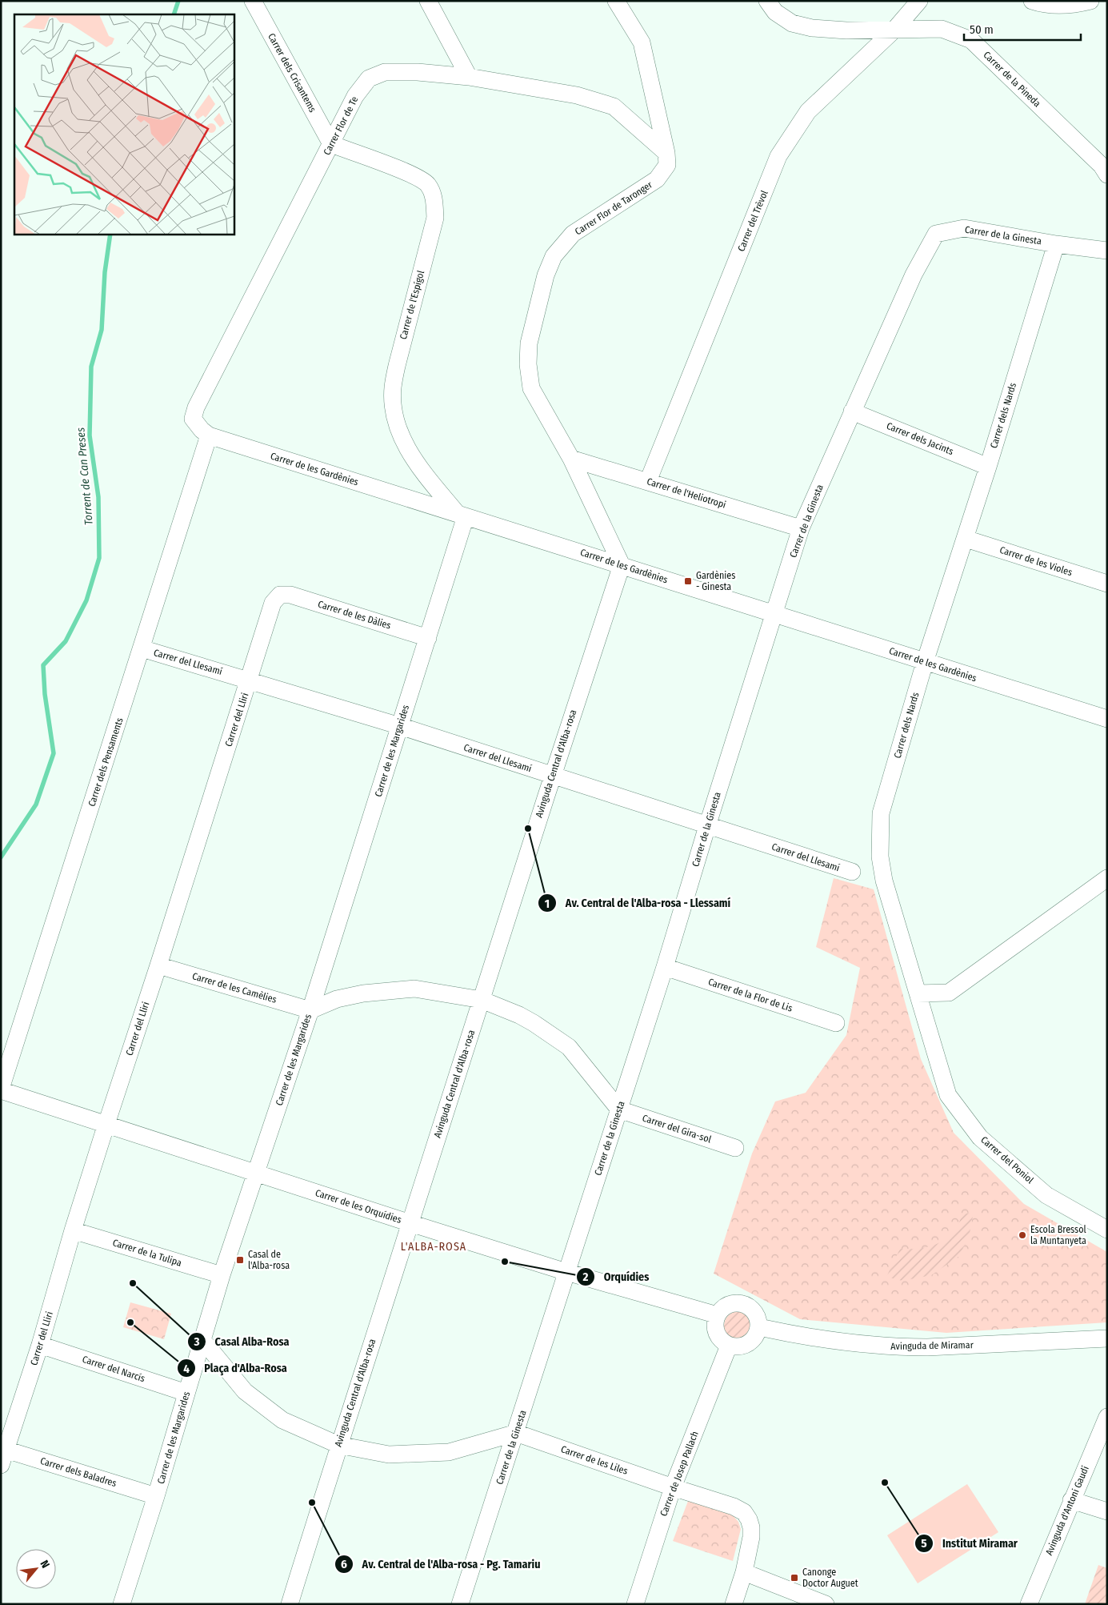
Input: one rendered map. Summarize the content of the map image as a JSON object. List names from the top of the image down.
{
  "streets": {
    "street": [
      "Carrer dels Crisantems",
      "Carrer de la Pineda",
      "Carrer Flor de Te",
      "Carrer Flor de Taronger",
      "Carrer del Trèvol",
      "Carrer de la Ginesta",
      "Carrer de l'Espígol",
      "Carrer dels Nards",
      "Carrer dels Jacints",
      "Carrer de les Gardènies",
      "Carrer de l'Heliotropi",
      "Carrer de les Violes",
      "Carrer de les Dàlies",
      "Carrer del Llesamí",
      "Carrer del Lliri",
      "Carrer de les Margarides",
      "Carrer dels Pensaments",
      "Avinguda Central d'Alba-rosa",
      "Carrer de les Camèlies",
      "Carrer de la Flor de Lis",
      "Carrer del Gira-sol",
      "Carrer del Poniol",
      "Carrer de les Orquídies",
      "Carrer de la Tulipa",
      "Avinguda de Miramar",
      "Carrer del Narcís",
      "Carrer de les Liles",
      "Carrer dels Baladres",
      "Carrer de Josep Pallach",
      "Avinguda d'Antoni Gaudí"
    ]
  },
  "crossings": [
    ["Carrer dels Crisantems", "Carrer Flor de Te"],
    ["Carrer dels Crisantems", "Carrer de l'Espígol"],
    ["Carrer de la Pineda", "Carrer del Trèvol"],
    ["Carrer Flor de Te", "Carrer Flor de Taronger"],
    ["Carrer Flor de Te", "Carrer de l'Espígol"],
    ["Carrer Flor de Te", "Carrer de les Gardènies"],
    ["Carrer Flor de Te", "Carrer dels Pensaments"],
    ["Carrer Flor de Taronger", "Carrer de les Gardènies"],
    ["Carrer Flor de Taronger", "Carrer de l'Heliotropi"],
    ["Carrer Flor de Taronger", "Avinguda Central d'Alba-rosa"],
    ["Carrer del Trèvol", "Carrer de l'Heliotropi"],
    ["Carrer de la Ginesta", "Carrer dels Nards"],
    ["Carrer de la Ginesta", "Carrer dels Jacints"],
    ["Carrer de la Ginesta", "Carrer de les Gardènies"],
    ["Carrer de la Ginesta", "Carrer de l'Heliotropi"],
    ["Carrer de la Ginesta", "Carrer del Llesamí"],
    ["Carrer de la Ginesta", "Carrer de la Flor de Lis"],
    ["Carrer de la Ginesta", "Carrer del Gira-sol"],
    ["Carrer de la Ginesta", "Carrer de les Orquídies"],
    ["Carrer de la Ginesta", "Carrer de les Liles"],
    ["Carrer de l'Espígol", "Carrer de les Gardènies"],
    ["Carrer de l'Espígol", "Carrer de les Margarides"],
    ["Carrer dels Nards", "Carrer dels Jacints"],
    ["Carrer dels Nards", "Carrer de les Gardènies"],
    ["Carrer dels Nards", "Carrer de les Violes"],
    ["Carrer dels Nards", "Carrer del Poniol"],
    ["Carrer de les Gardènies", "Carrer de les Margarides"],
    ["Carrer de les Gardènies", "Carrer dels Pensaments"],
    ["Carrer de les Gardènies", "Avinguda Central d'Alba-rosa"],
    ["Carrer de les Dàlies", "Carrer del Lliri"],
    ["Carrer de les Dàlies", "Carrer de les Margarides"],
    ["Carrer del Llesamí", "Carrer del Lliri"],
    ["Carrer del Llesamí", "Carrer de les Margarides"],
    ["Carrer del Llesamí", "Carrer dels Pensaments"],
    ["Carrer del Llesamí", "Avinguda Central d'Alba-rosa"],
    ["Carrer del Lliri", "Carrer de les Camèlies"],
    ["Carrer del Lliri", "Carrer de les Orquídies"],
    ["Carrer del Lliri", "Carrer de la Tulipa"],
    ["Carrer del Lliri", "Carrer del Narcís"],
    ["Carrer del Lliri", "Carrer dels Baladres"],
    ["Carrer de les Margarides", "Carrer de les Camèlies"],
    ["Carrer de les Margarides", "Carrer de les Orquídies"],
    ["Carrer de les Margarides", "Carrer de la Tulipa"],
    ["Carrer de les Margarides", "Carrer del Narcís"],
    ["Carrer de les Margarides", "Carrer dels Baladres"],
    ["Carrer dels Pensaments", "Carrer de les Orquídies"],
    ["Avinguda Central d'Alba-rosa", "Carrer de les Orquídies"],
    ["Carrer de les Orquídies", "Avinguda de Miramar"],
    ["Carrer de les Orquídies", "Carrer de Josep Pallach"],
    ["Avinguda de Miramar", "Carrer de Josep Pallach"],
    ["Carrer de les Liles", "Carrer de Josep Pallach"]
  ],
  "districts": ["L'ALBA-ROSA"],
  "water": ["Torrent de Can Preses"],
  "places": {
    "transit": ["Gardènies - Ginesta", "Casal de l'Alba-rosa", "Canonge Doctor Auguet"],
    "other": [
      "Av. Central de l'Alba-rosa - Llessamí",
      "Escola Bressol la Muntanyeta",
      "Orquídies",
      "Casal Alba-Rosa",
      "Plaça d'Alba-Rosa",
      "Institut Miramar",
      "Av. Central de l'Alba-rosa - Pg. Tamariu"
    ]
  },
  "scale_bar": "50 m",
  "north": "top right"
}
